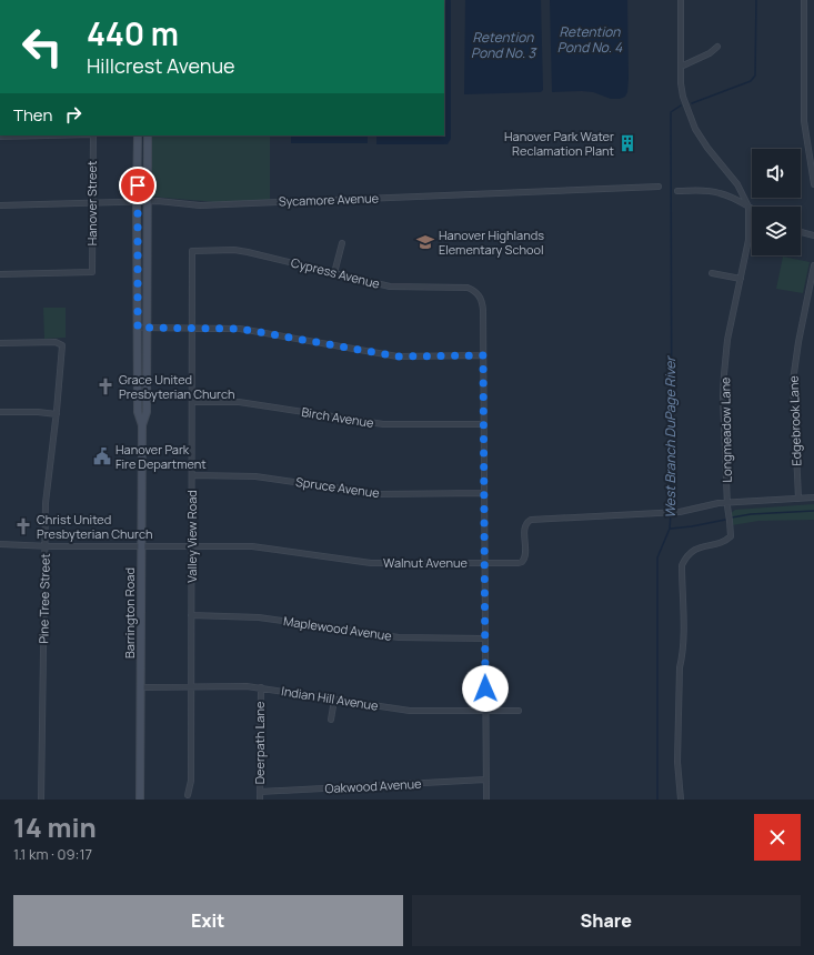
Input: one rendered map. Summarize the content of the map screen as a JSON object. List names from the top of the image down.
{
  "streets": {
    "main road": ["Barrington Road"],
    "street": [
      "Sycamore Avenue",
      "Hanover Street",
      "Cypress Avenue",
      "Birch Avenue",
      "Edgebrook Lane",
      "Longmeadow Lane",
      "Spruce Avenue",
      "Valley View Road",
      "Walnut Avenue",
      "Pine Tree Street",
      "Maplewood Avenue",
      "Indian Hill Avenue",
      "Deerpath Lane",
      "Oakwood Avenue"
    ]
  },
  "crossings": [
    ["Sycamore Avenue", "Hanover Street"],
    ["Sycamore Avenue", "Barrington Road"],
    ["Cypress Avenue", "Valley View Road"],
    ["Birch Avenue", "Valley View Road"],
    ["Edgebrook Lane", "Walnut Avenue"],
    ["Longmeadow Lane", "Walnut Avenue"],
    ["Spruce Avenue", "Valley View Road"],
    ["Valley View Road", "Walnut Avenue"],
    ["Valley View Road", "Maplewood Avenue"],
    ["Valley View Road", "Indian Hill Avenue"],
    ["Walnut Avenue", "Pine Tree Street"],
    ["Walnut Avenue", "Barrington Road"],
    ["Barrington Road", "Indian Hill Avenue"],
    ["Indian Hill Avenue", "Deerpath Lane"],
    ["Deerpath Lane", "Oakwood Avenue"]
  ],
  "water": ["Retention Pond No. 4", "Retention Pond No. 3", "West Branch DuPage River"],
  "places": {
    "building": ["Hanover Park Water Reclamation Plant"],
    "school or university": ["Hanover Highlands Elementary School"],
    "church": ["Grace United Presbyterian Church", "Christ United Presbyterian Church"],
    "public building": ["Hanover Park Fire Department"]
  },
  "page": {
    "turn": ["440 m", "Hillcrest Avenue"],
    "then": "Then",
    "heading": ["14 min", "1.1 km · 09:17"],
    "buttons": ["Exit", "Share"]
  }
}
